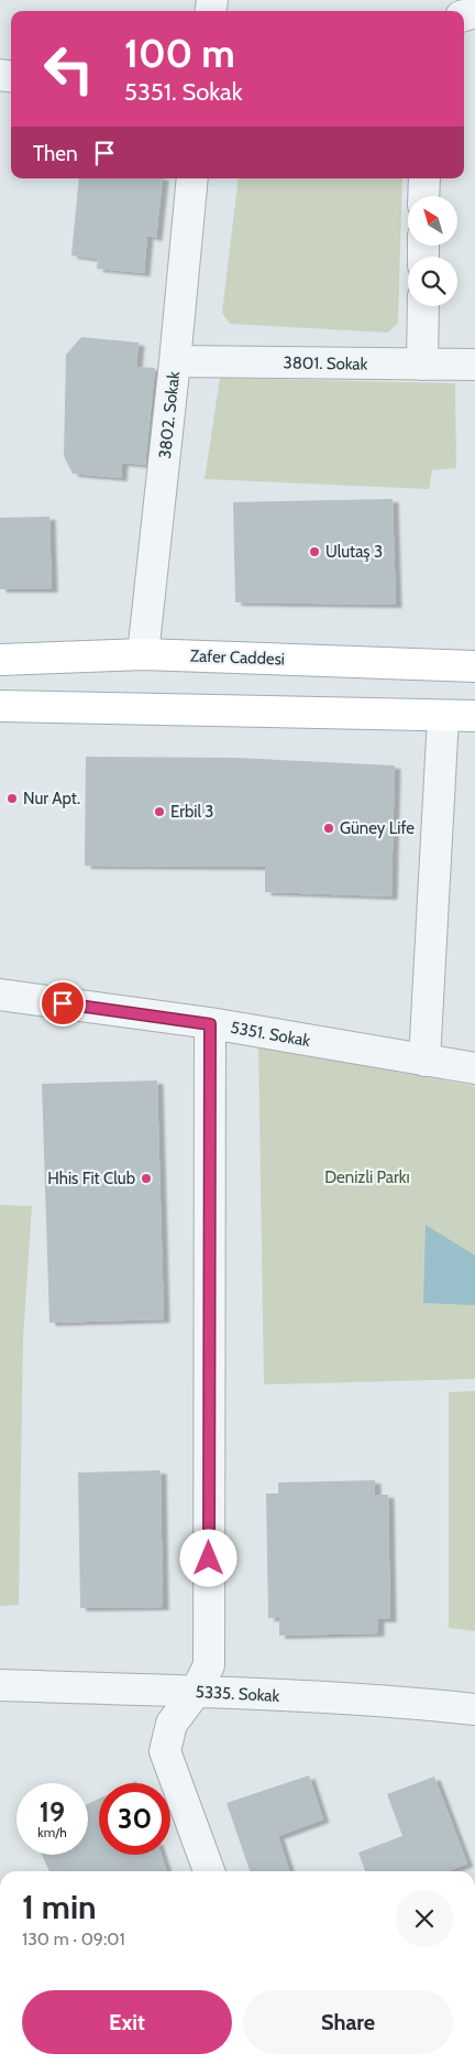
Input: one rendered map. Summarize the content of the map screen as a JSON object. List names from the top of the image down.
{
  "streets": {
    "main road": ["Zafer Caddesi"],
    "street": [
      "3801. Sokak",
      "3802. Sokak",
      "5351. Sokak",
      "5335. Sokak"
    ]
  },
  "crossings": [
    ["3801. Sokak", "3802. Sokak"],
    ["3802. Sokak", "Zafer Caddesi"]
  ],
  "parks": ["Denizli Parkı"],
  "places": [
    "Ulutaş 3",
    "Nur Apt.",
    "Erbil 3",
    "Güney Life",
    "Hhis Fit Club"
  ],
  "north": "top left",
  "page": {
    "turn": ["100 m", "5351. Sokak"],
    "then": "Then",
    "speed": "19 km/h",
    "limit": "30",
    "heading": ["1 min", "130 m · 09:01"],
    "buttons": ["Exit", "Share"]
  }
}
